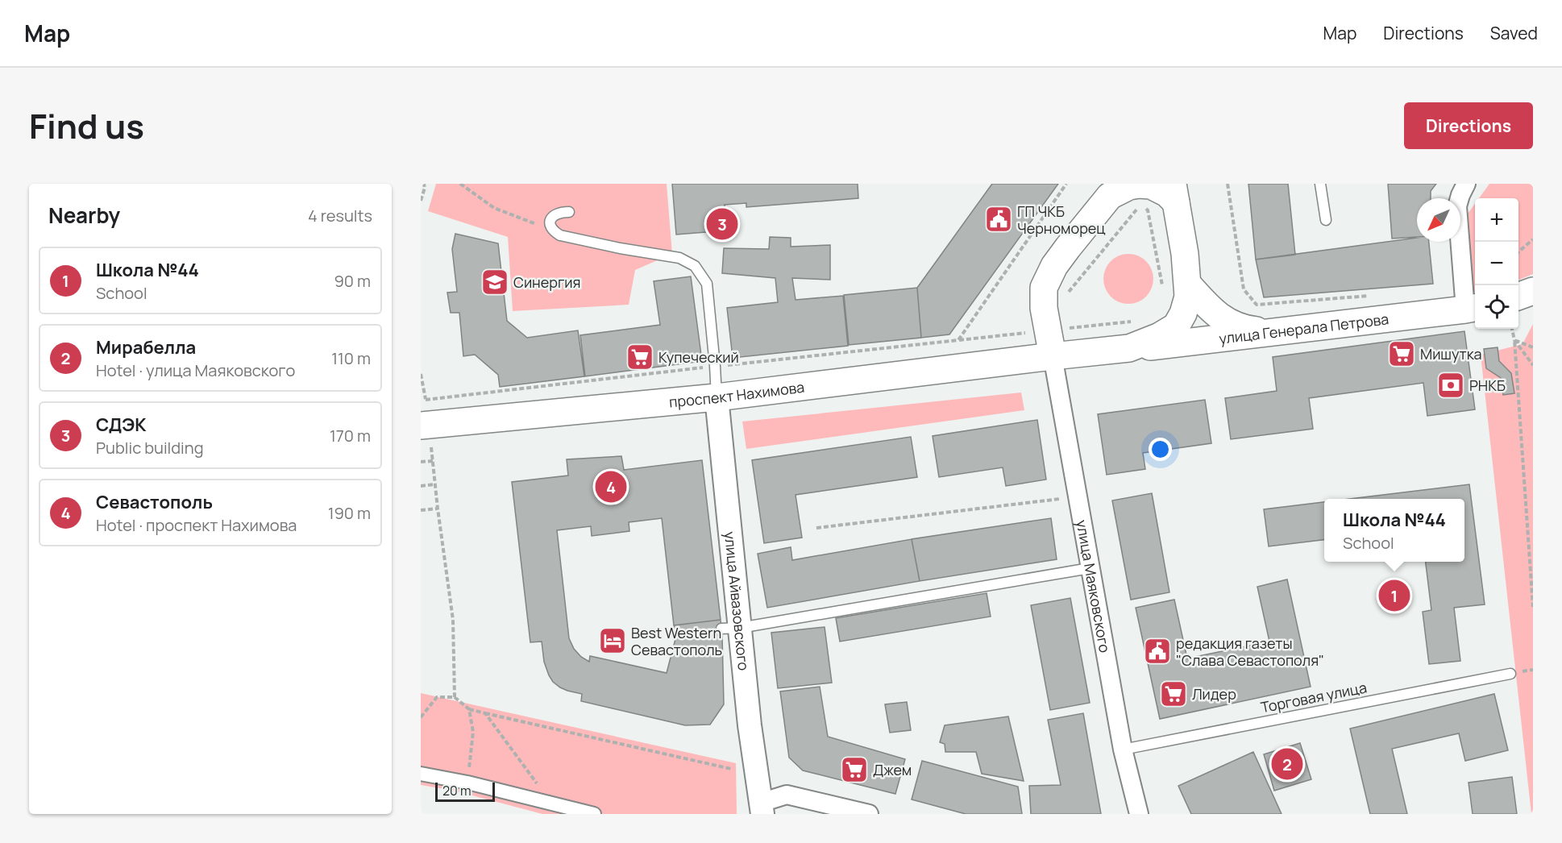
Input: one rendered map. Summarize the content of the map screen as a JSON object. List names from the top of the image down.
{
  "streets": {
    "main road": ["улица Генерала Петрова", "проспект Нахимова"],
    "street": ["улица Маяковского", "улица Айвазовского"],
    "lane": ["Торговая улица"]
  },
  "crossings": [
    ["улица Генерала Петрова", "проспект Нахимова"],
    ["улица Генерала Петрова", "улица Маяковского"],
    ["проспект Нахимова", "улица Маяковского"],
    ["проспект Нахимова", "улица Айвазовского"],
    ["улица Маяковского", "Торговая улица"]
  ],
  "places": {
    "public building": ["ГП ЧКБ Черноморец", "редакция газеты \"Слава Севастополя\""],
    "school or university": ["Синергия"],
    "supermarket": [
      "Мишутка",
      "Купеческий",
      "Лидер",
      "Джем"
    ],
    "bank": ["РНКБ"],
    "hotel": ["Best Western Севастополь"]
  },
  "scale_bar": "20 m",
  "north": "bottom left",
  "page": {
    "header": "Map",
    "nav": ["Map", "Directions", "Saved"],
    "title": "Find us",
    "buttons": "Directions",
    "heading": ["Nearby", "4 results"],
    "map_buttons": ["+", "−"],
    "pins": [
      "3",
      "4",
      "1",
      "2"
    ],
    "list": [
      {
        "mark": "1",
        "name": "Школа №44",
        "note": "School",
        "value": "90 m"
      },
      {
        "mark": "2",
        "name": "Мирабелла",
        "note": "Hotel · улица Маяковского",
        "value": "110 m"
      },
      {
        "mark": "3",
        "name": "СДЭК",
        "note": "Public building",
        "value": "170 m"
      },
      {
        "mark": "4",
        "name": "Севастополь",
        "note": "Hotel · проспект Нахимова",
        "value": "190 m"
      }
    ],
    "popup": ["Школа №44", "School"],
    "scale": "20 m"
  }
}
